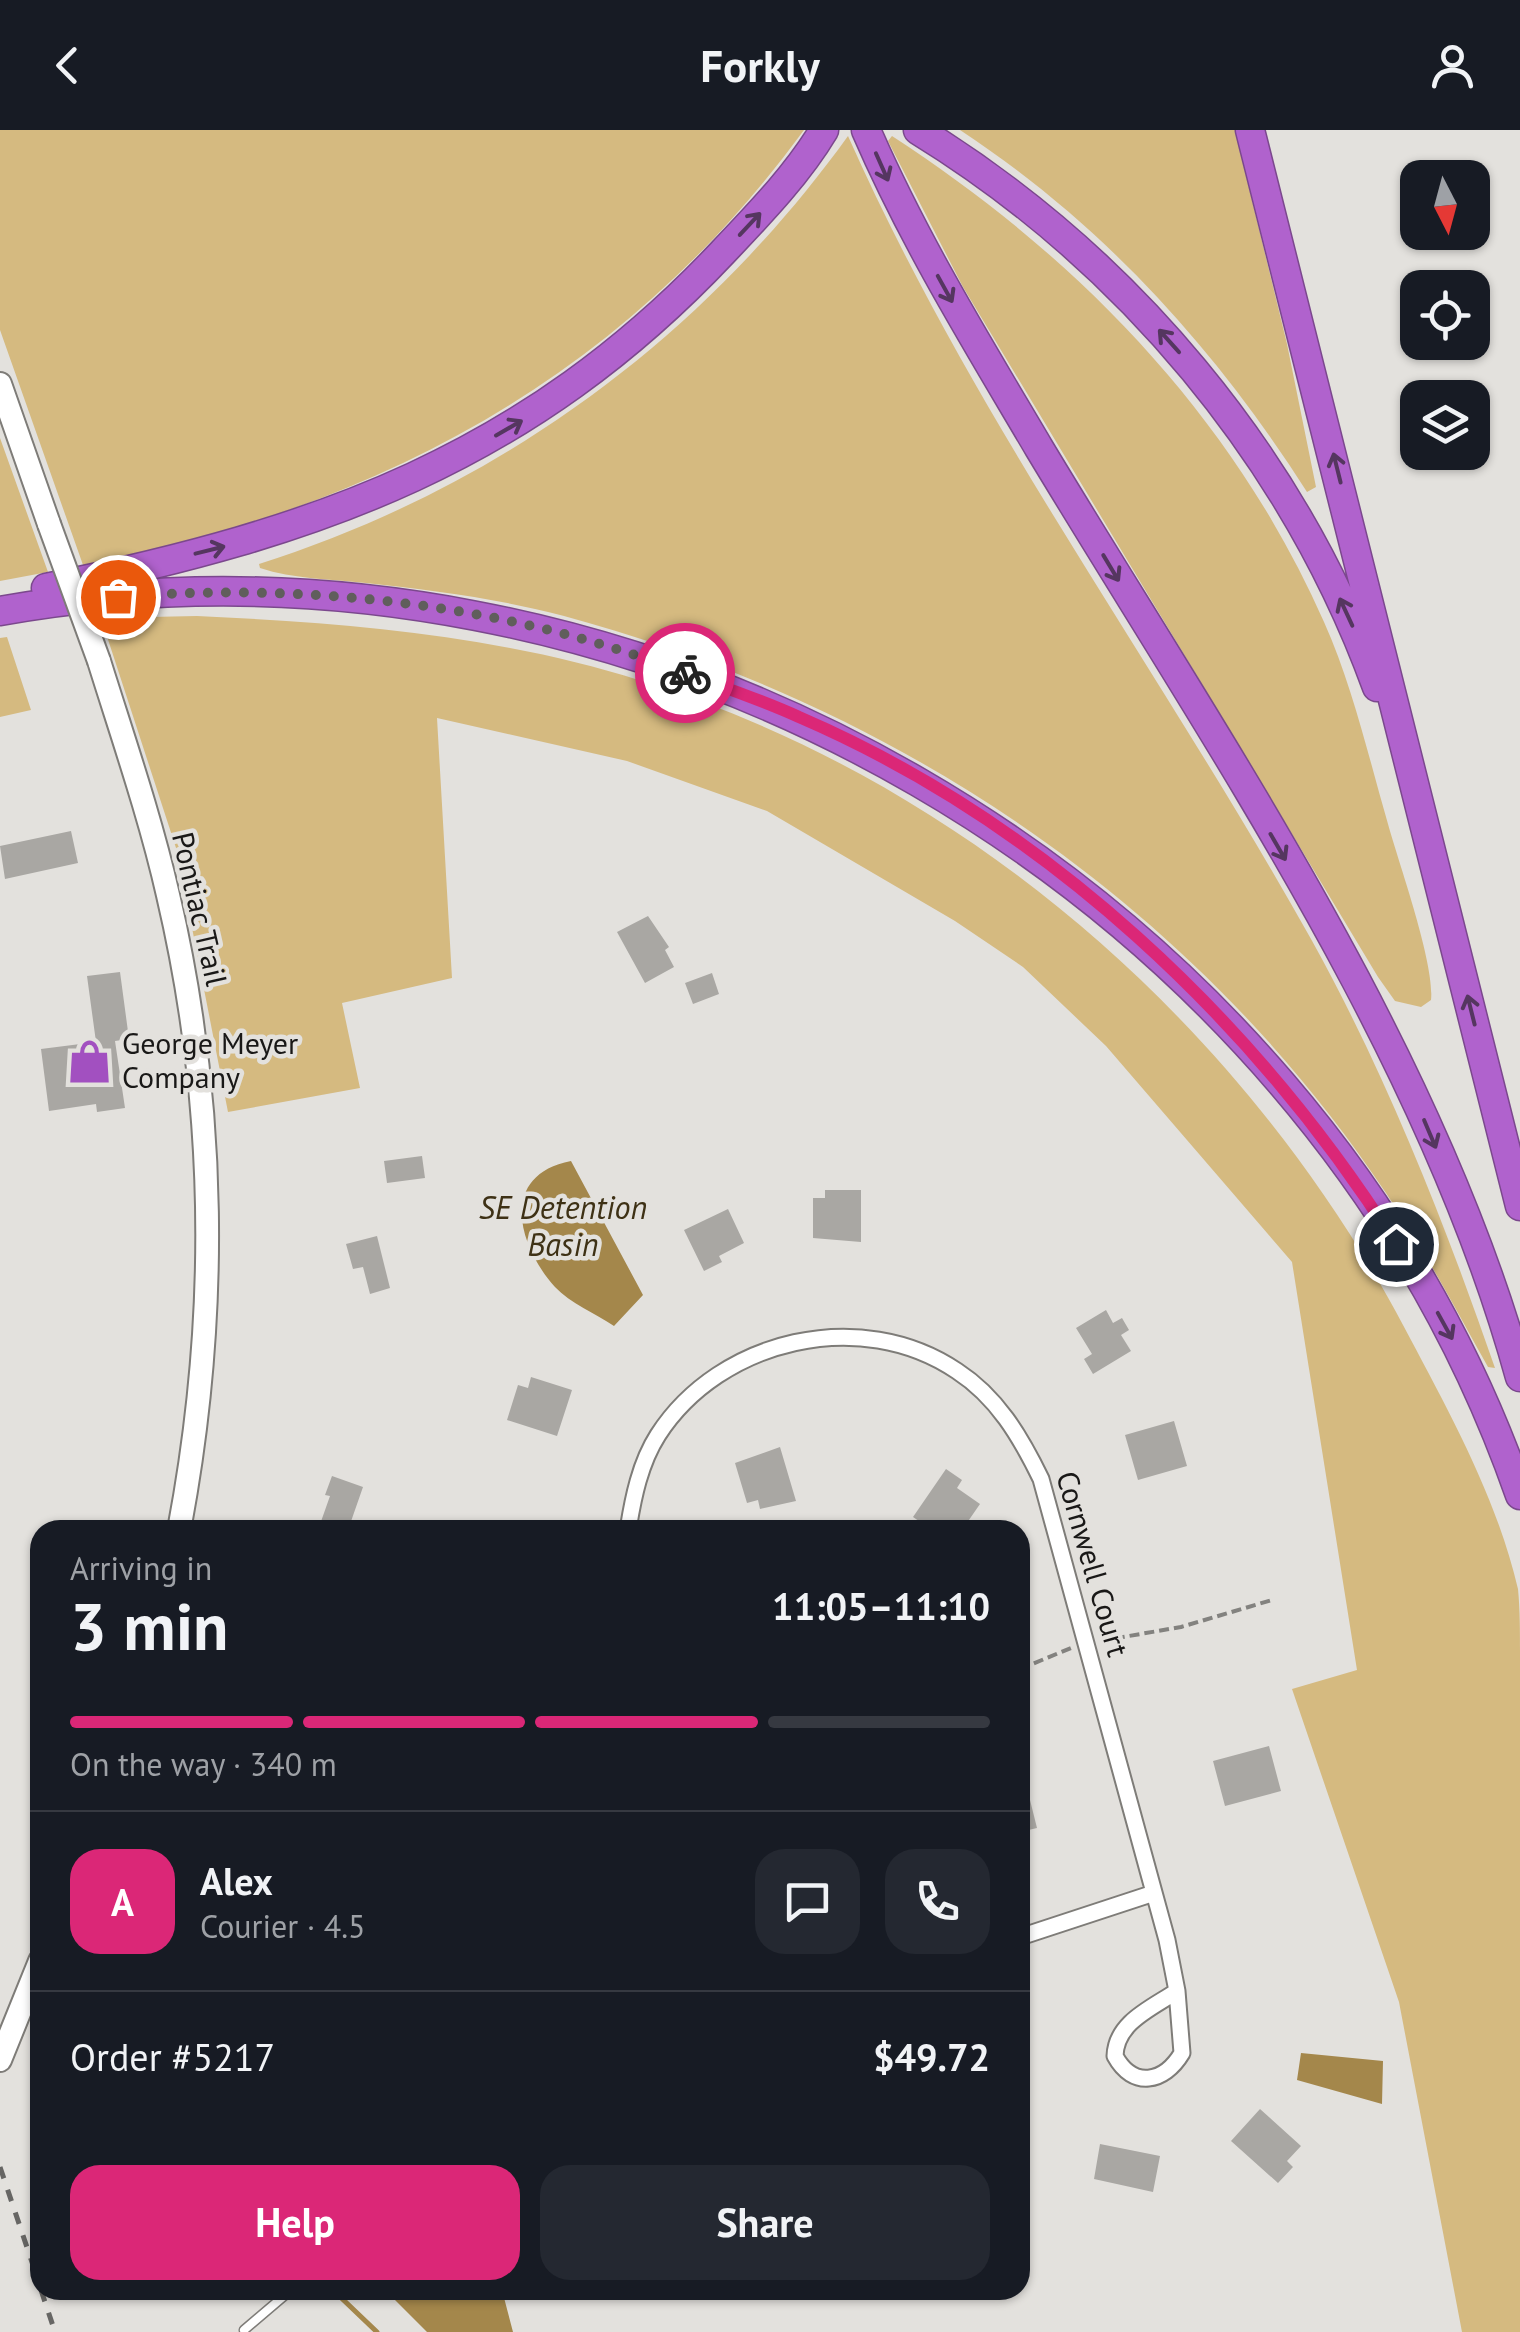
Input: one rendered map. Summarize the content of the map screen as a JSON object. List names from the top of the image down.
{
  "streets": {
    "main road": ["Pontiac Trail"],
    "street": ["Cornwell Court"]
  },
  "water": ["SE Detention Basin"],
  "places": {
    "shop": ["George Meyer Company"]
  },
  "north": "bottom",
  "page": {
    "header": "Forkly",
    "heading": ["3 min", "Arriving in", "11:05–11:10"],
    "panel": [
      "Alex",
      "Courier · 4.5",
      "Order #5217",
      "$49.72"
    ],
    "bar": "On the way · 340 m",
    "round": "A",
    "buttons": ["Help", "Share"]
  }
}
